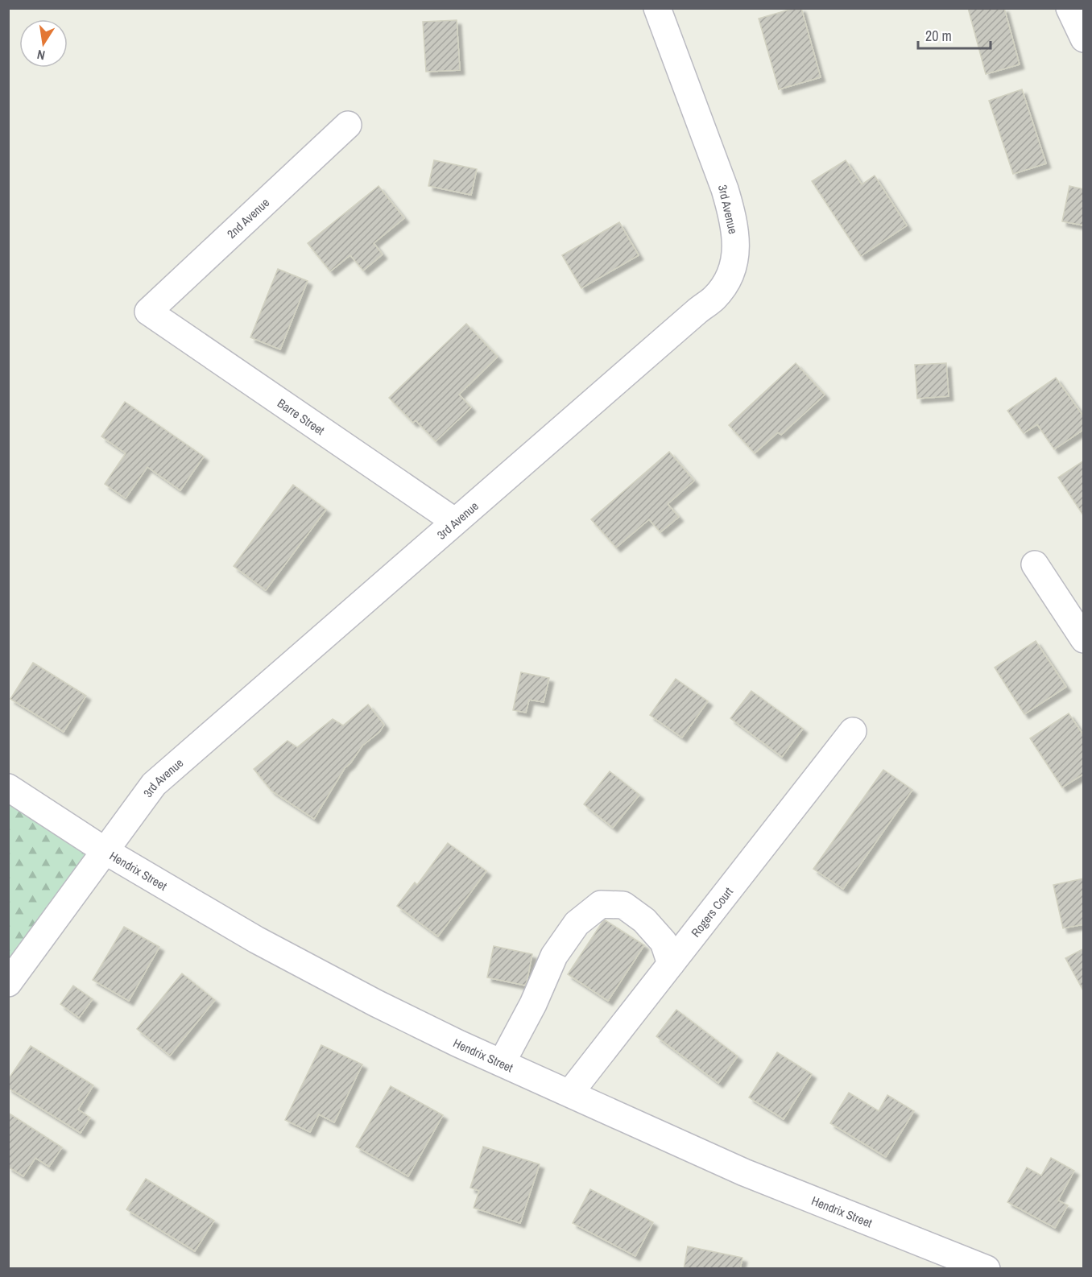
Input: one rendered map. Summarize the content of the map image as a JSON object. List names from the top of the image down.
{
  "streets": {
    "street": [
      "3rd Avenue",
      "2nd Avenue",
      "Barre Street",
      "Hendrix Street",
      "Rogers Court"
    ]
  },
  "crossings": [
    ["3rd Avenue", "Barre Street"],
    ["3rd Avenue", "Hendrix Street"],
    ["2nd Avenue", "Barre Street"],
    ["Hendrix Street", "Rogers Court"]
  ],
  "scale_bar": "20 m",
  "north": "bottom"
}
